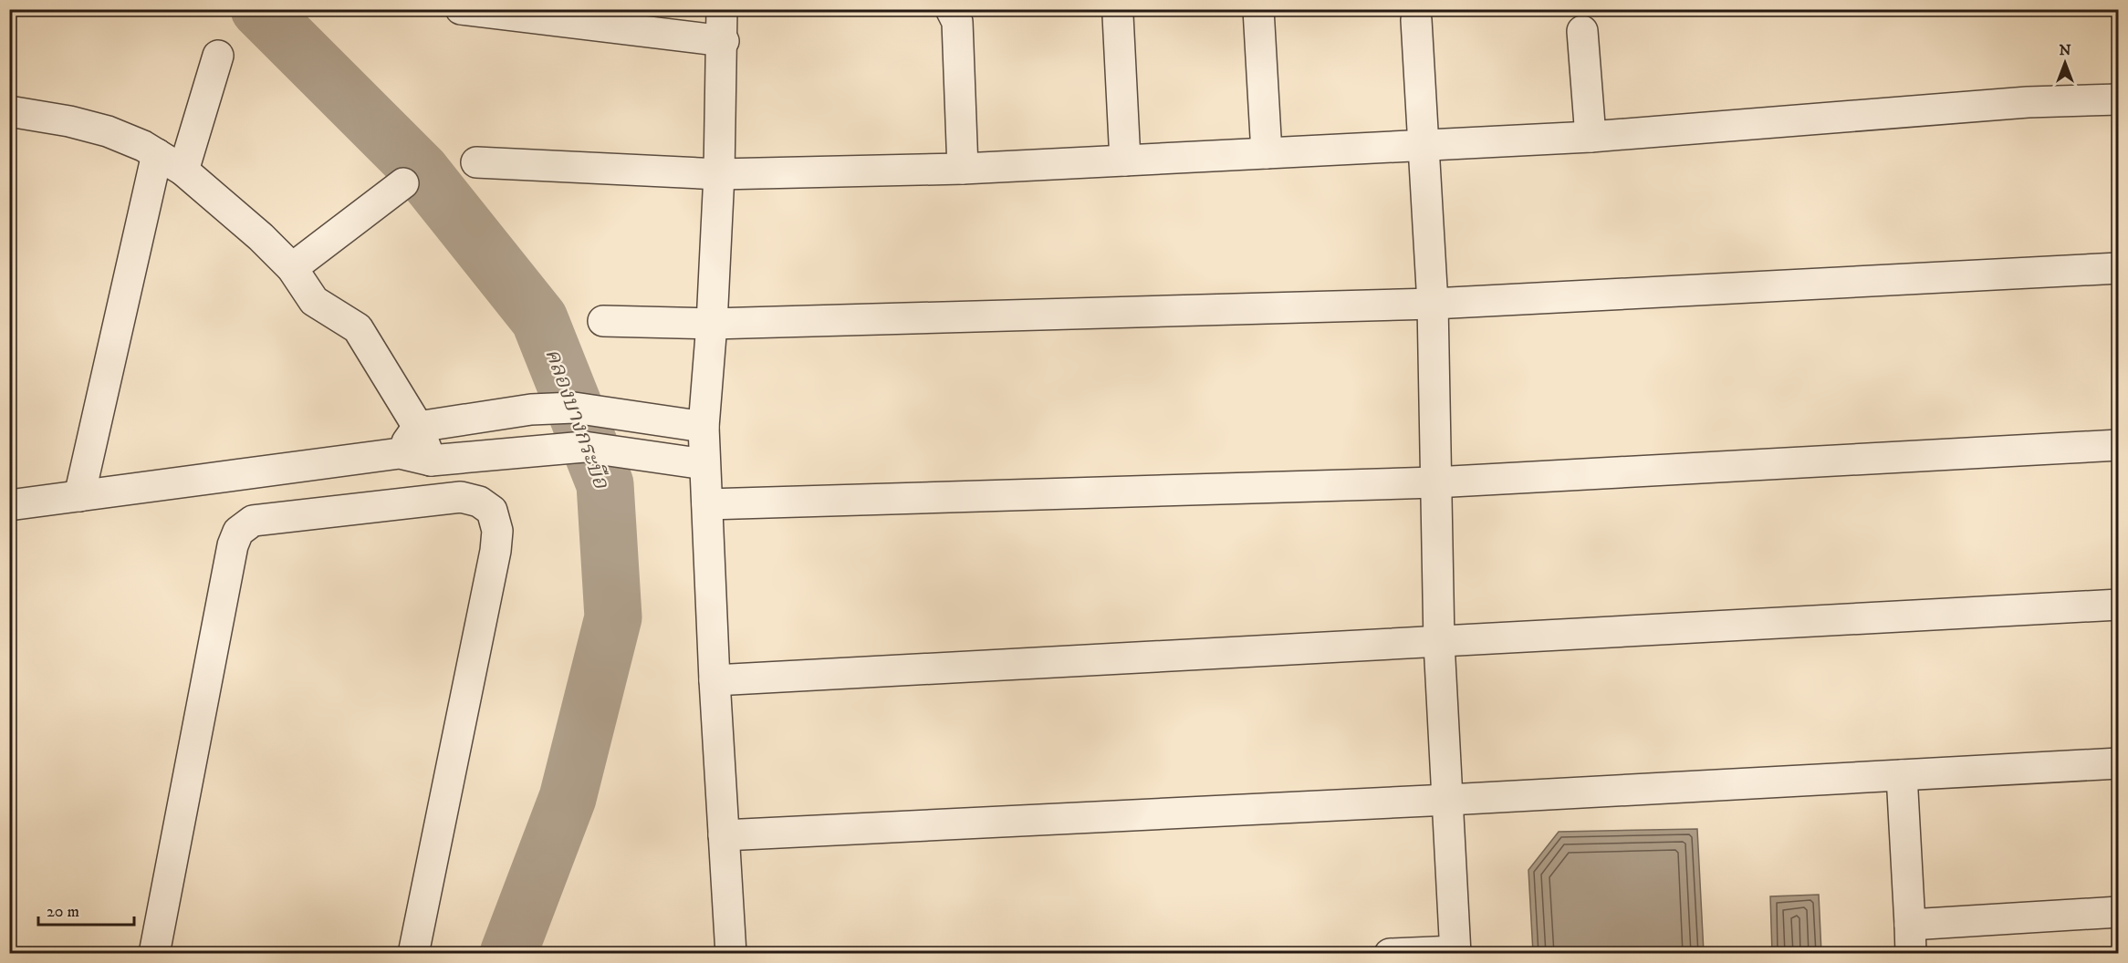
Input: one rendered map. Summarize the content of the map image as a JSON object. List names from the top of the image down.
{
  "water": ["คลองบางกระบือ"],
  "scale_bar": "20 m",
  "north": "top"
}
